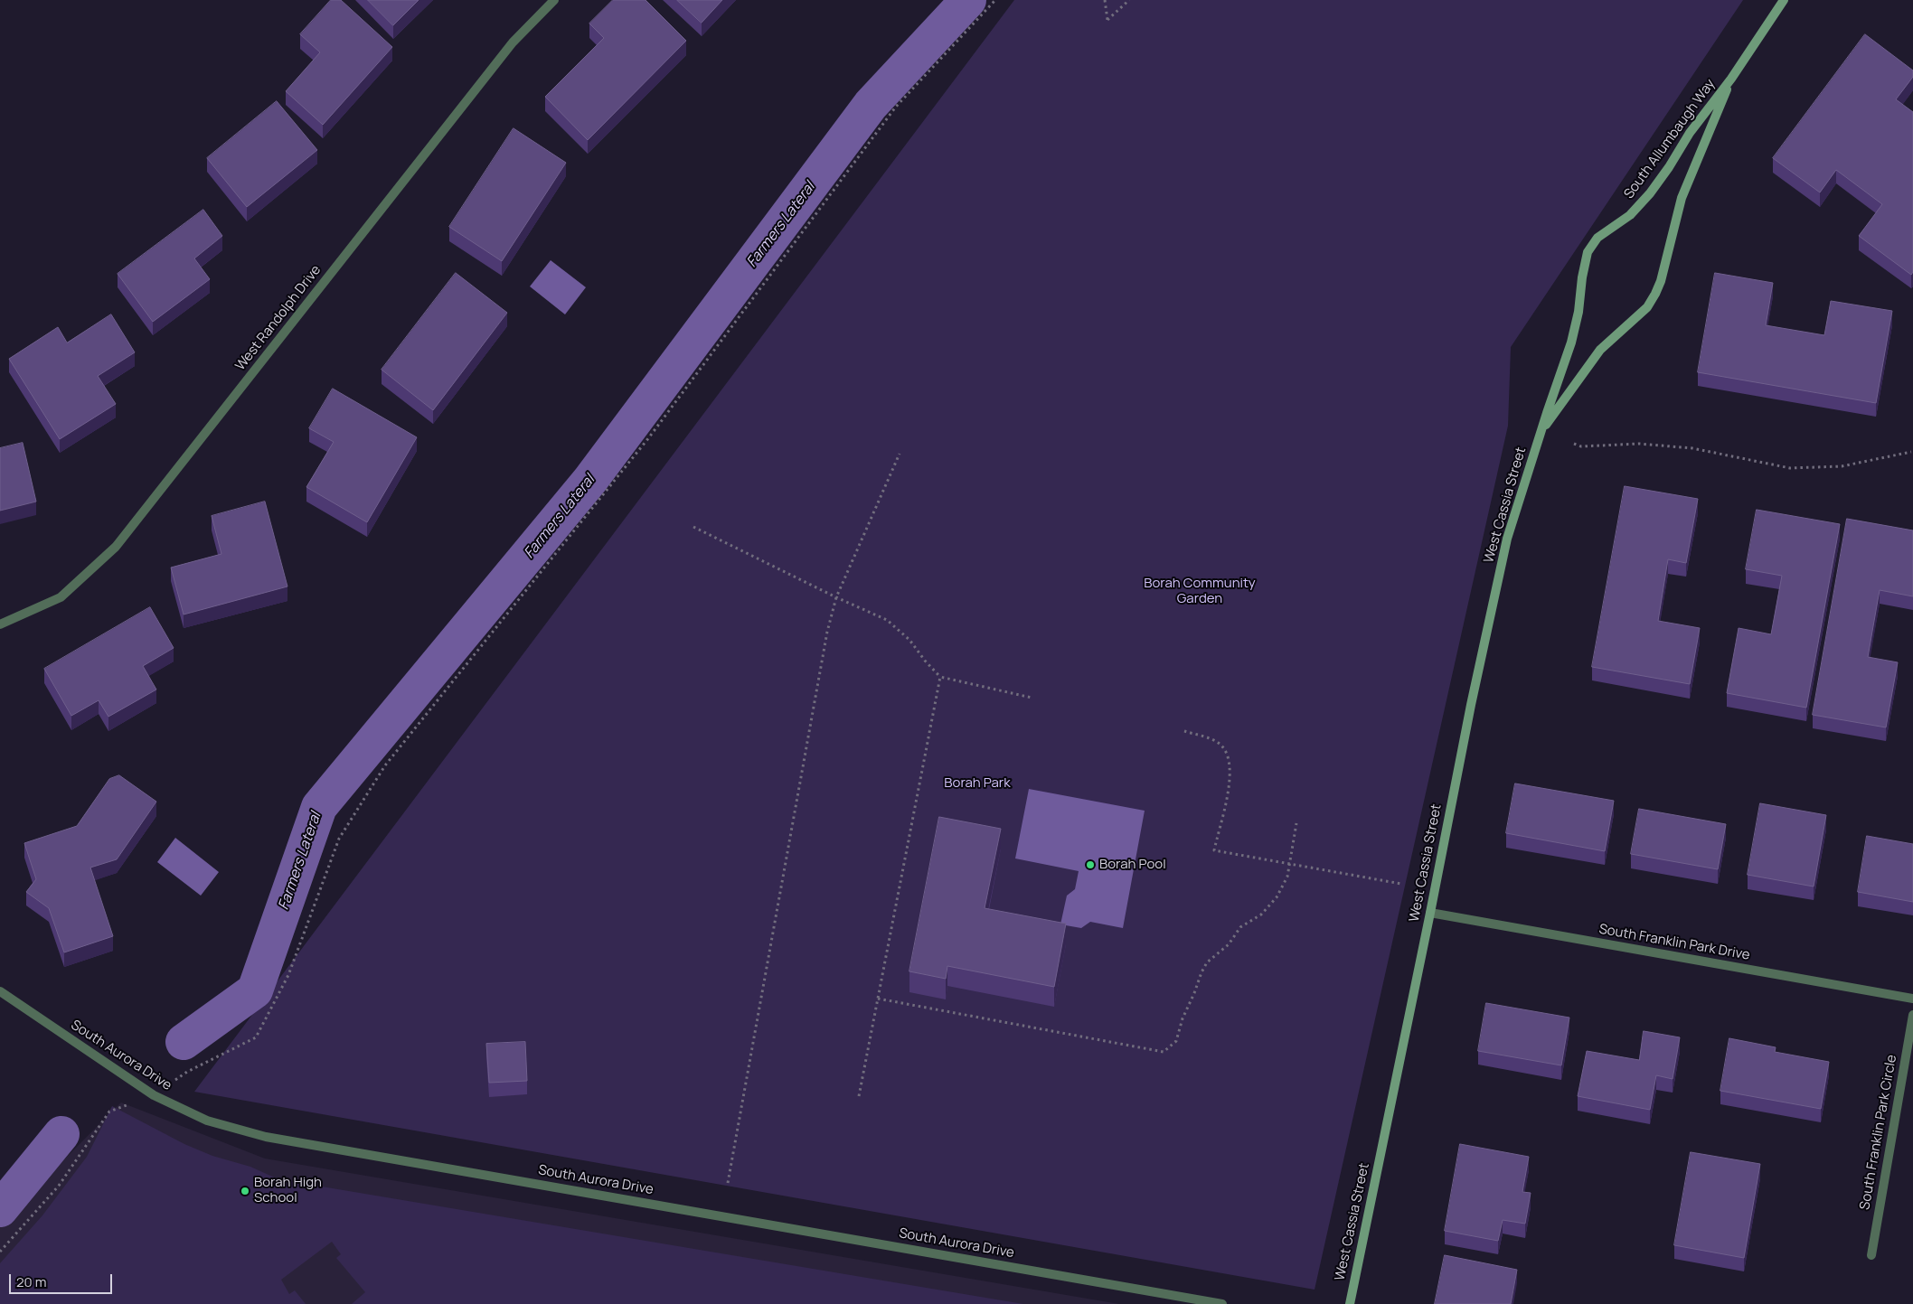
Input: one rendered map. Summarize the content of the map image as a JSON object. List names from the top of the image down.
{
  "streets": {
    "street": [
      "South Allumbaugh Way",
      "West Randolph Drive",
      "West Cassia Street",
      "South Franklin Park Drive",
      "South Aurora Drive",
      "South Franklin Park Circle"
    ]
  },
  "crossings": [
    ["South Allumbaugh Way", "West Cassia Street"],
    ["West Cassia Street", "South Franklin Park Drive"]
  ],
  "water": ["Farmers Lateral"],
  "parks": ["Borah Community Garden", "Borah Park"],
  "places": ["Borah Pool", "Borah High School"],
  "scale_bar": "20 m"
}
